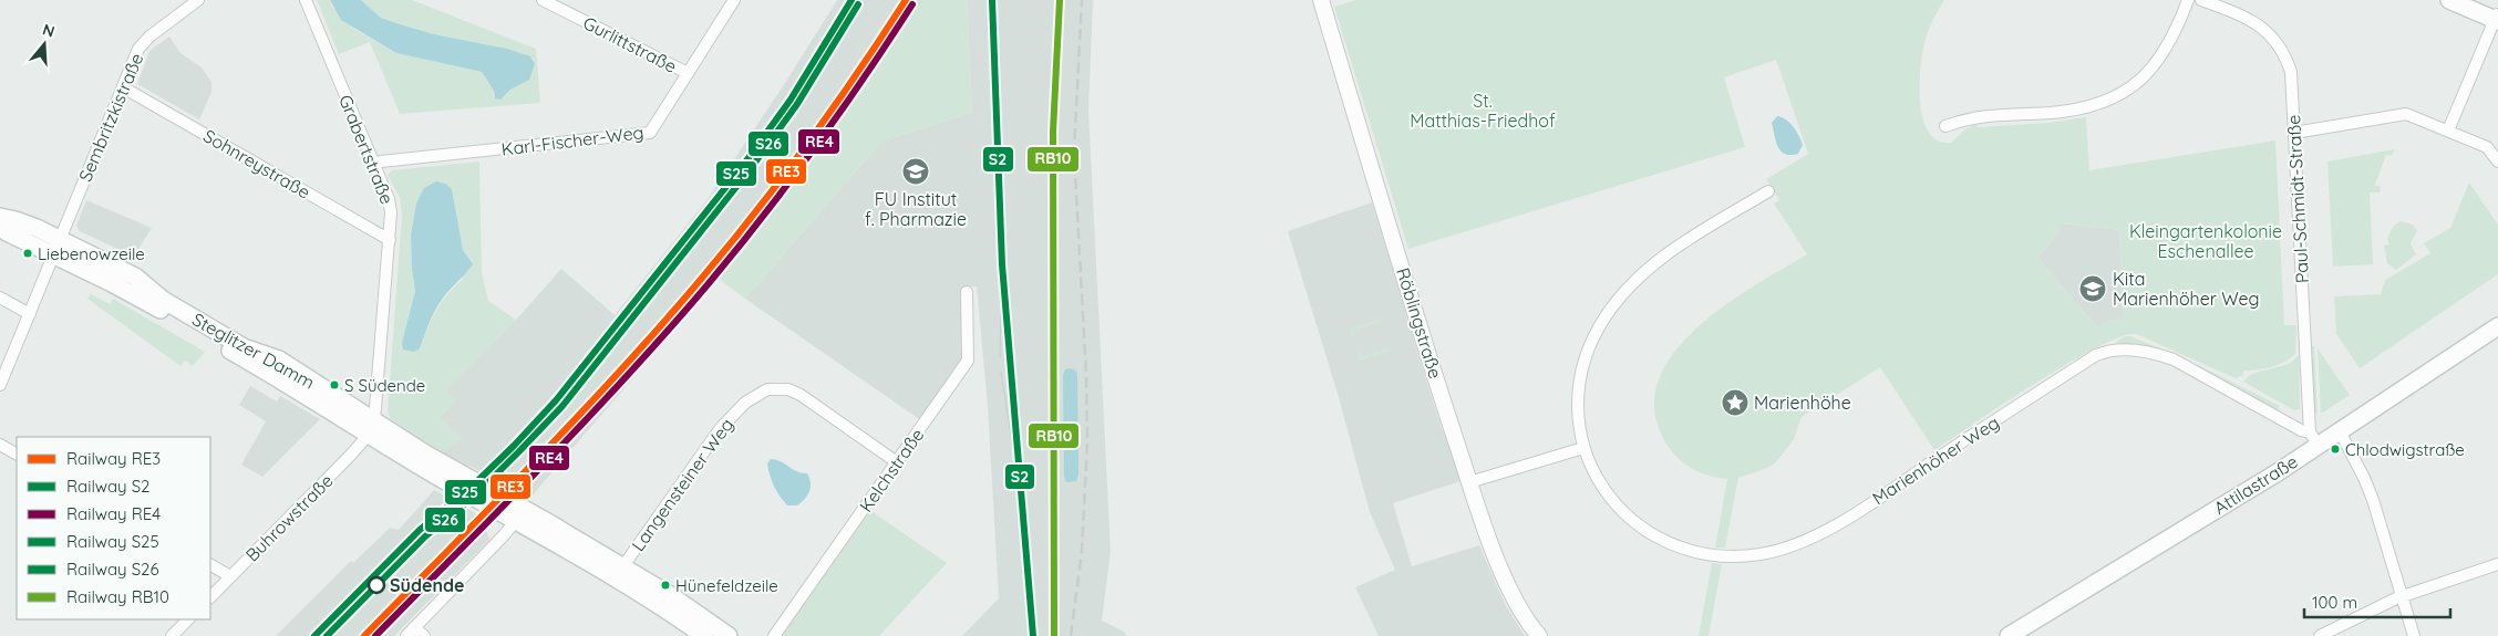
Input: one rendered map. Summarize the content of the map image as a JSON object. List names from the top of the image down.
{
  "streets": {
    "main road": ["Steglitzer Damm", "Attilastraße"],
    "street": [
      "Gurlittstraße",
      "Sembritzkistraße",
      "Karl-Fischer-Weg",
      "Grabertstraße",
      "Sohnreystraße",
      "Paul-Schmidt-Straße",
      "Röblingstraße",
      "Marienhöher Weg",
      "Kelchstraße",
      "Langensteiner Weg",
      "Buhrowstraße"
    ]
  },
  "crossings": [
    ["Gurlittstraße", "Karl-Fischer-Weg"],
    ["Sembritzkistraße", "Sohnreystraße"],
    ["Sembritzkistraße", "Steglitzer Damm"],
    ["Karl-Fischer-Weg", "Grabertstraße"],
    ["Grabertstraße", "Sohnreystraße"],
    ["Grabertstraße", "Steglitzer Damm"],
    ["Grabertstraße", "Buhrowstraße"],
    ["Paul-Schmidt-Straße", "Marienhöher Weg"],
    ["Paul-Schmidt-Straße", "Attilastraße"],
    ["Steglitzer Damm", "Langensteiner Weg"],
    ["Steglitzer Damm", "Buhrowstraße"],
    ["Marienhöher Weg", "Attilastraße"],
    ["Kelchstraße", "Langensteiner Weg"]
  ],
  "parks": ["St. Matthias-Friedhof", "Kleingartenkolonie Eschenallee"],
  "places": {
    "school or university": ["FU Institut f. Pharmazie", "Kita Marienhöher Weg"],
    "other": [
      "Liebenowzeile",
      "S Südende",
      "Chlodwigstraße",
      "Südende",
      "Hünefeldzeile"
    ],
    "place": ["Marienhöhe"]
  },
  "lines": [
    "rail line RE3",
    "rail line S2",
    "rail line S25",
    "rail line RB10",
    "rail line RE4",
    "rail line S26"
  ],
  "legend": [
    "Railway RE3",
    "Railway S2",
    "Railway RE4",
    "Railway S25",
    "Railway S26",
    "Railway RB10"
  ],
  "scale_bar": "100 m",
  "north": "top"
}
